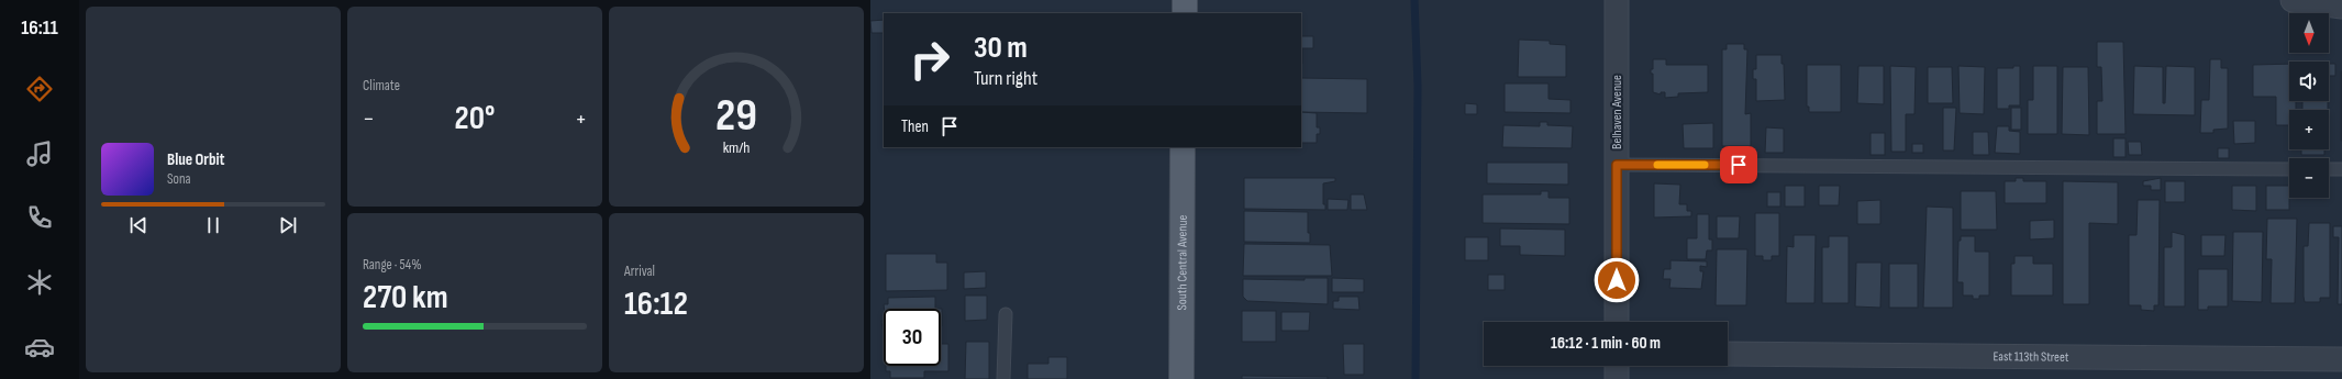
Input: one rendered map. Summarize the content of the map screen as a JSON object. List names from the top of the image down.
{
  "streets": {
    "main road": ["South Central Avenue"],
    "street": ["Belhaven Avenue", "East 113th Street"]
  },
  "north": "bottom",
  "page": {
    "tabs": "16:11",
    "tile": [
      "Climate",
      ["Range · 54%", "270 km"],
      ["Arrival", "16:12"]
    ],
    "map_buttons": ["+", "−"],
    "turn": ["30 m", "Turn right"],
    "heat": ["−", "20°", "+"],
    "then": "Then",
    "song": ["Blue Orbit", "Sona"],
    "limit": "30",
    "trip": "16:12 · 1 min · 60 m",
    "gauge": ["29", "km/h"]
  }
}
